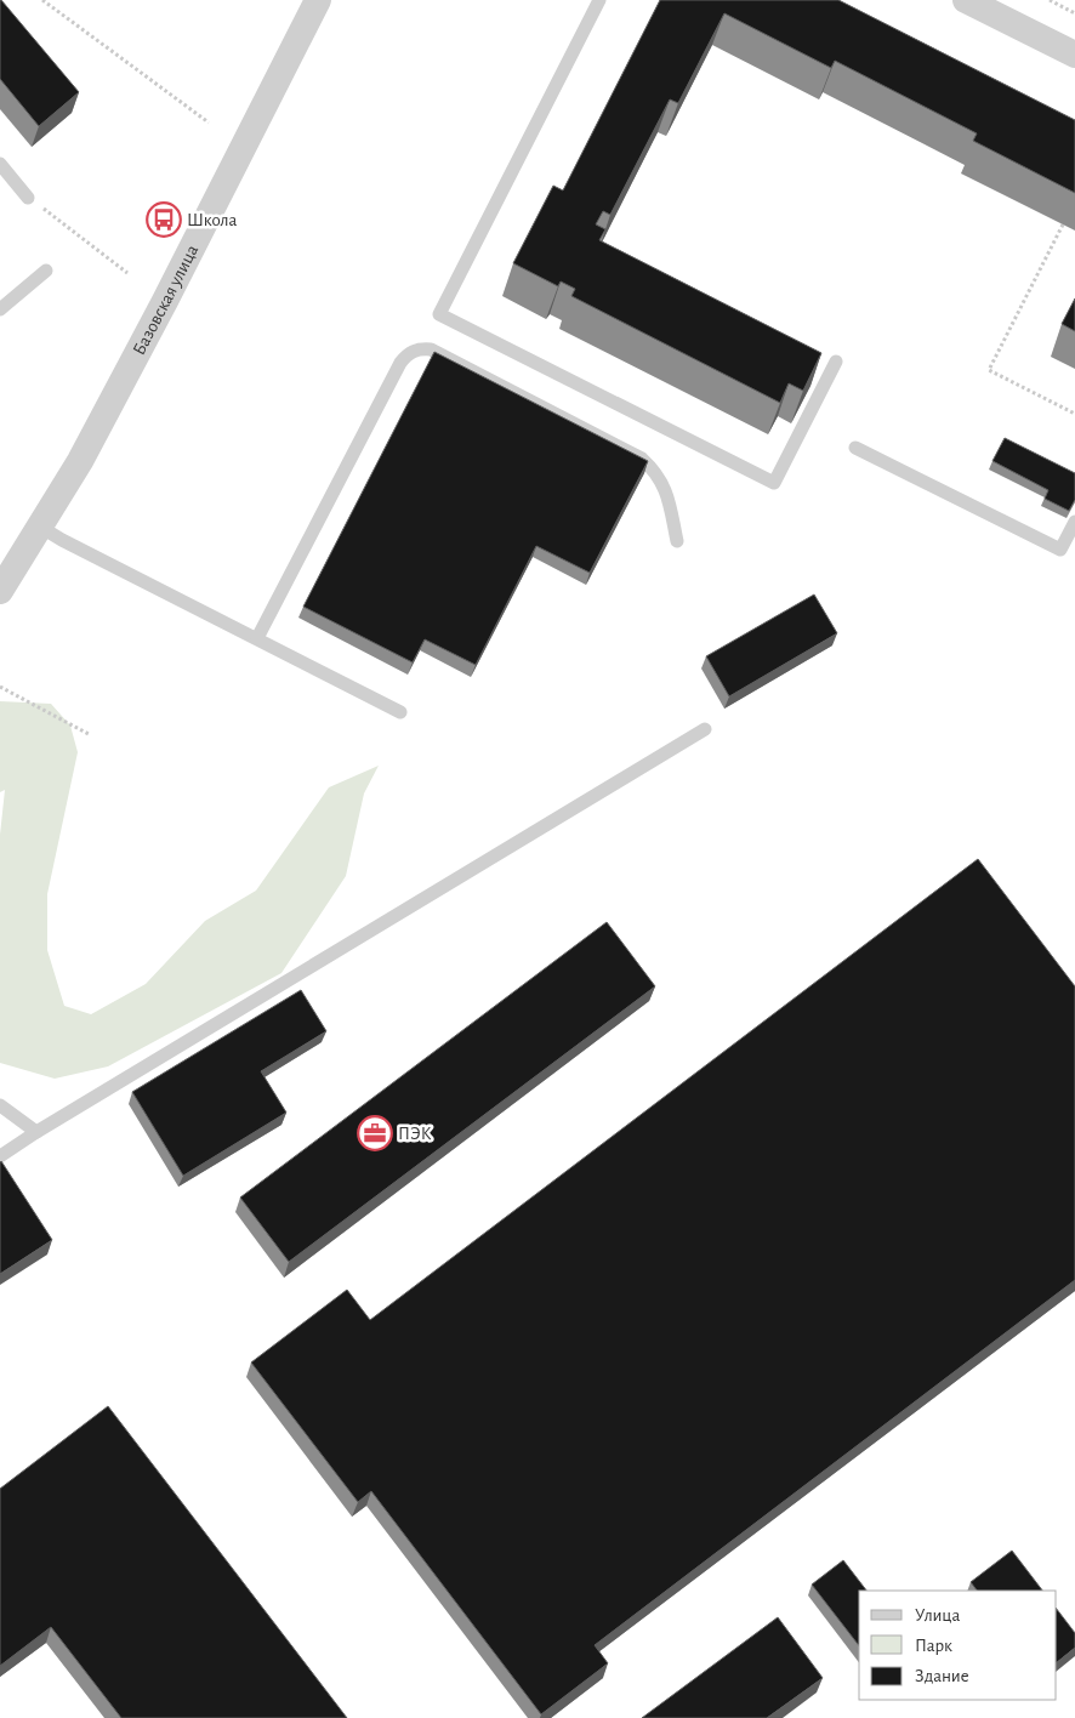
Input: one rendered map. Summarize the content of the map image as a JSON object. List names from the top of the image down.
{
  "streets": {
    "street": ["Базовская улица"]
  },
  "places": {
    "bus stop": ["Школа"],
    "office": ["ПЭК"]
  },
  "legend": ["Улица", "Парк", "Здание"]
}
